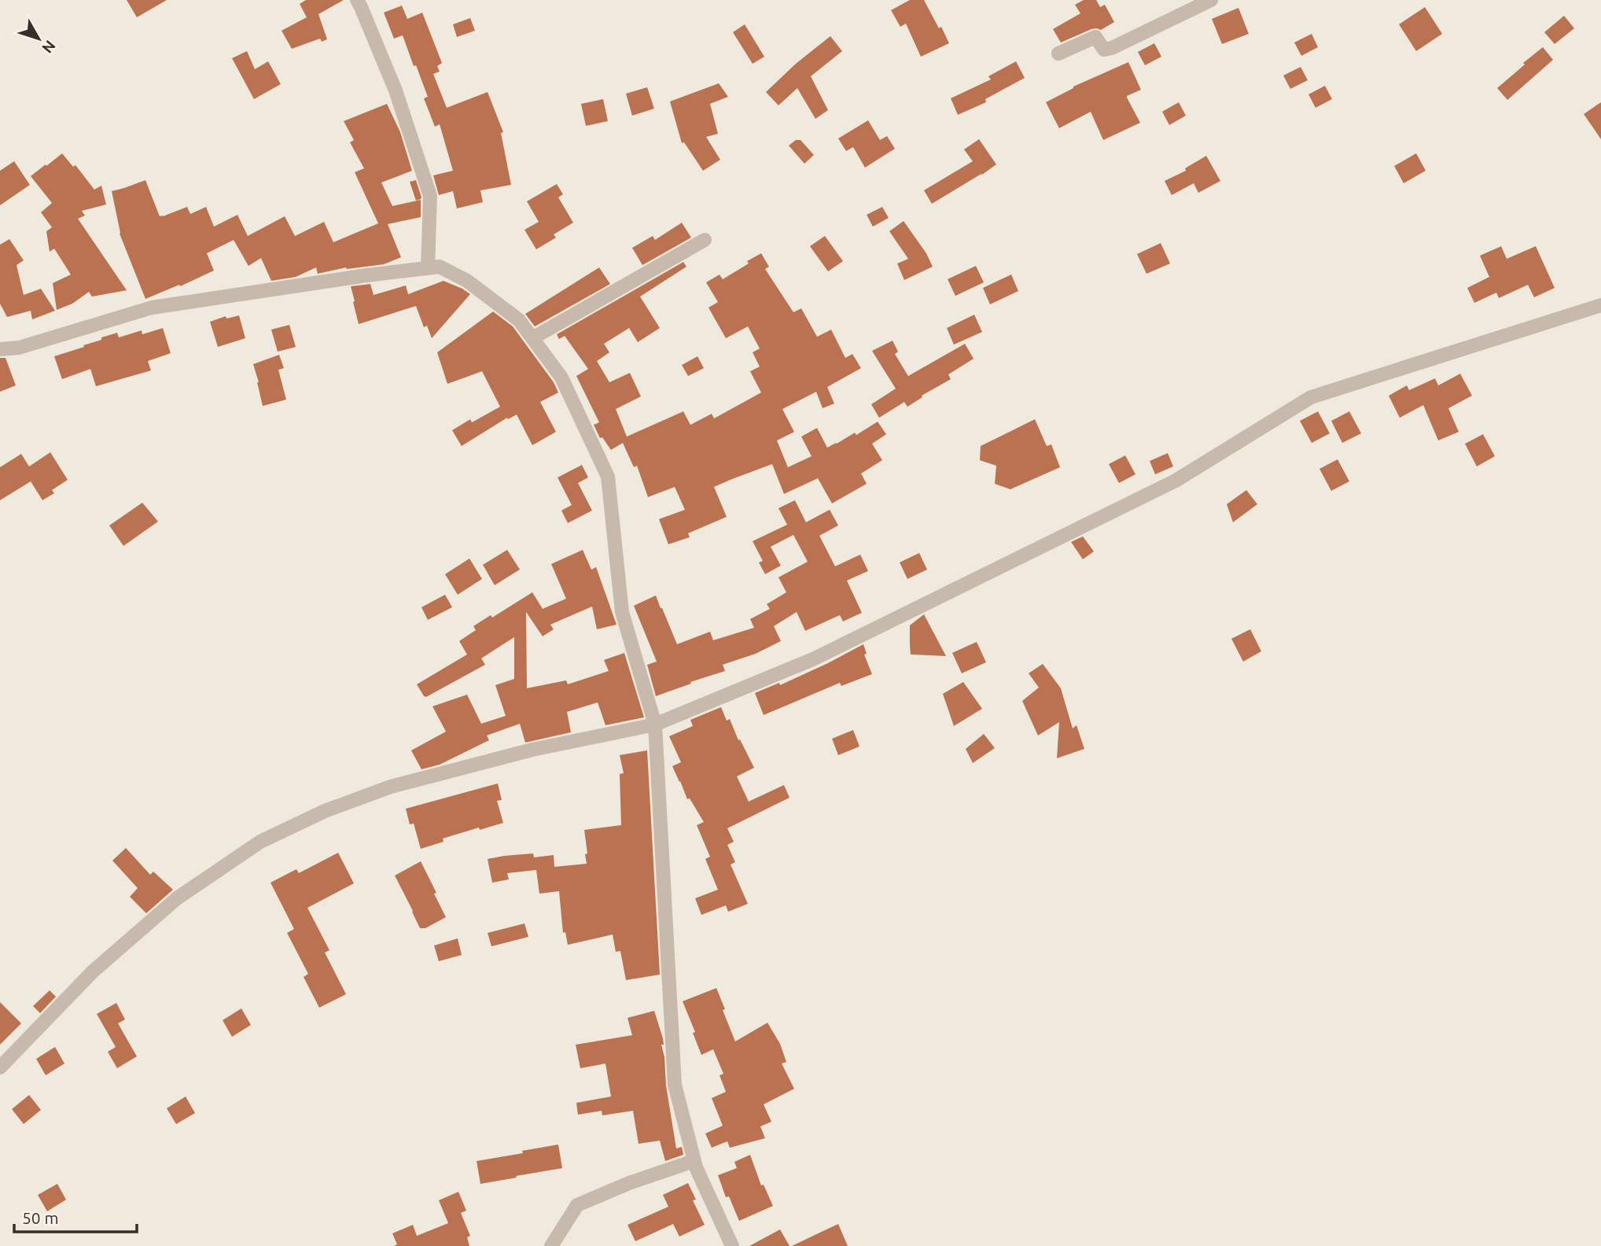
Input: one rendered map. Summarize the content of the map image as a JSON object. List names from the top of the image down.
{
  "scale_bar": "50 m",
  "north": "bottom right"
}
